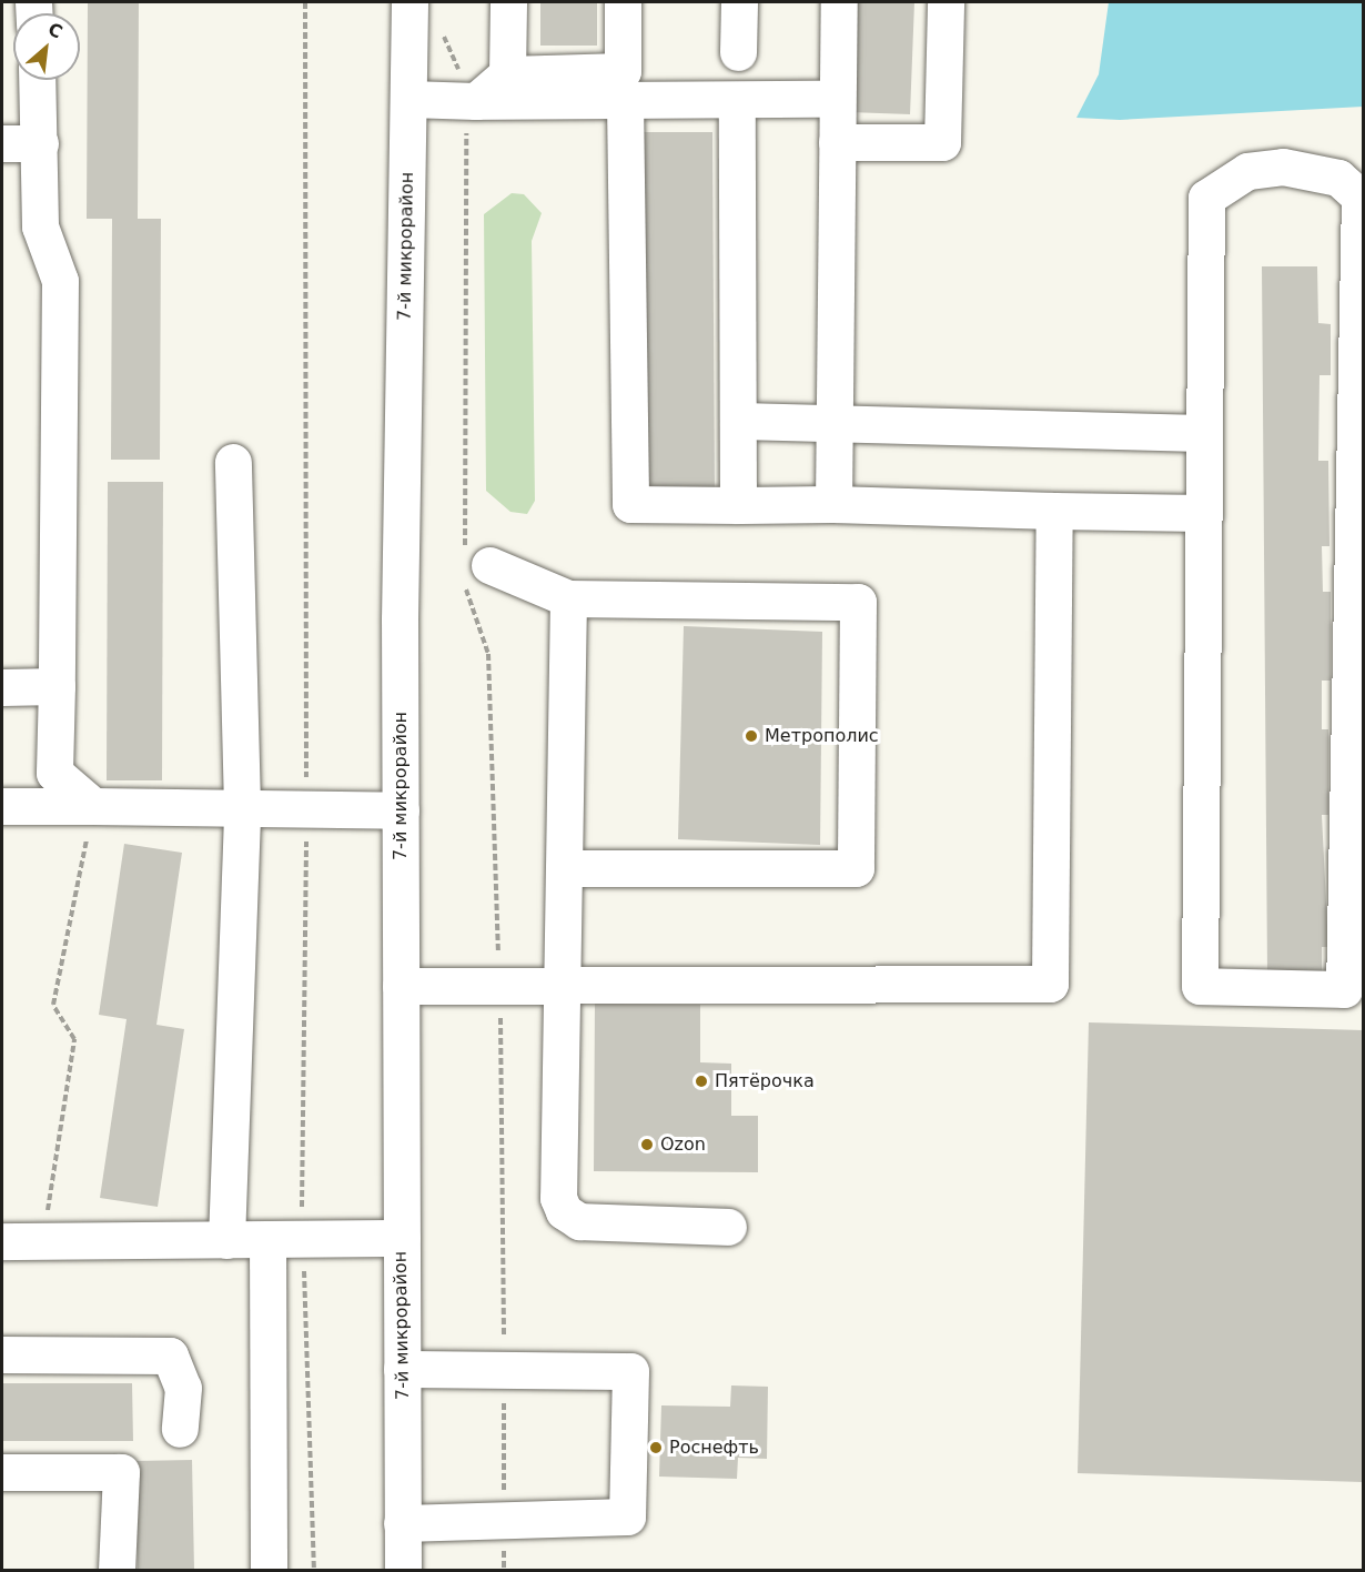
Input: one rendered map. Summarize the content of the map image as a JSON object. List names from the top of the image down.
{
  "streets": {
    "street": ["7-й микрорайон"]
  },
  "places": [
    "Метрополис",
    "Пятёрочка",
    "Ozon",
    "Роснефть"
  ],
  "north": "top right"
}
